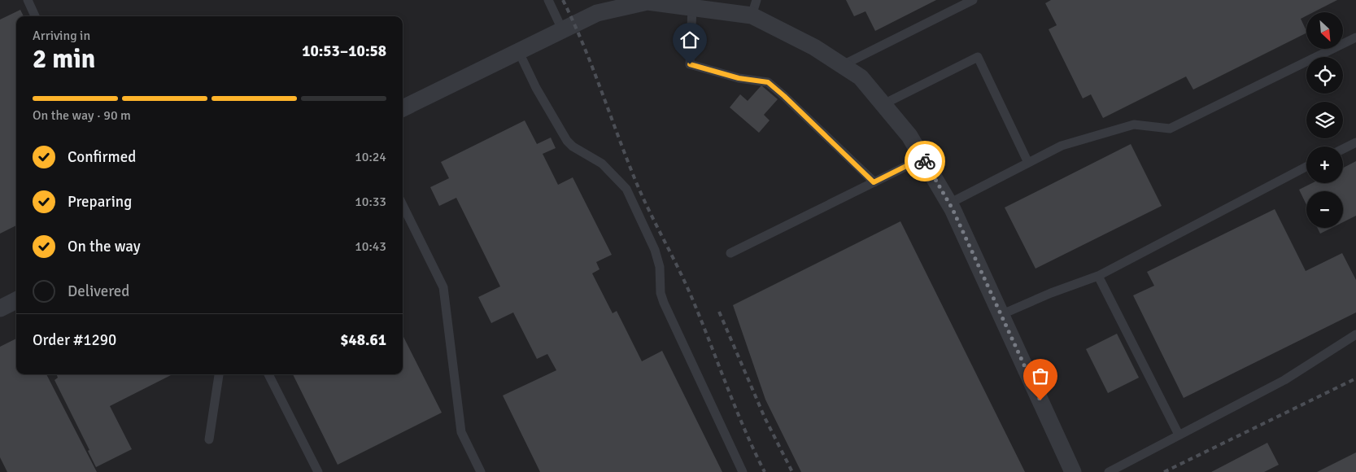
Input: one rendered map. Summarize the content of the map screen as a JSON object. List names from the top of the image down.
{
  "north": "bottom right",
  "page": {
    "map_buttons": ["+", "−"],
    "heading": ["2 min", "Arriving in", "10:53–10:58"],
    "panel": ["Order #1290", "$48.61"],
    "bar": "On the way · 90 m",
    "list": [
      ["Confirmed", "10:24"],
      ["Preparing", "10:33"],
      ["On the way", "10:43"],
      "Delivered"
    ]
  }
}
